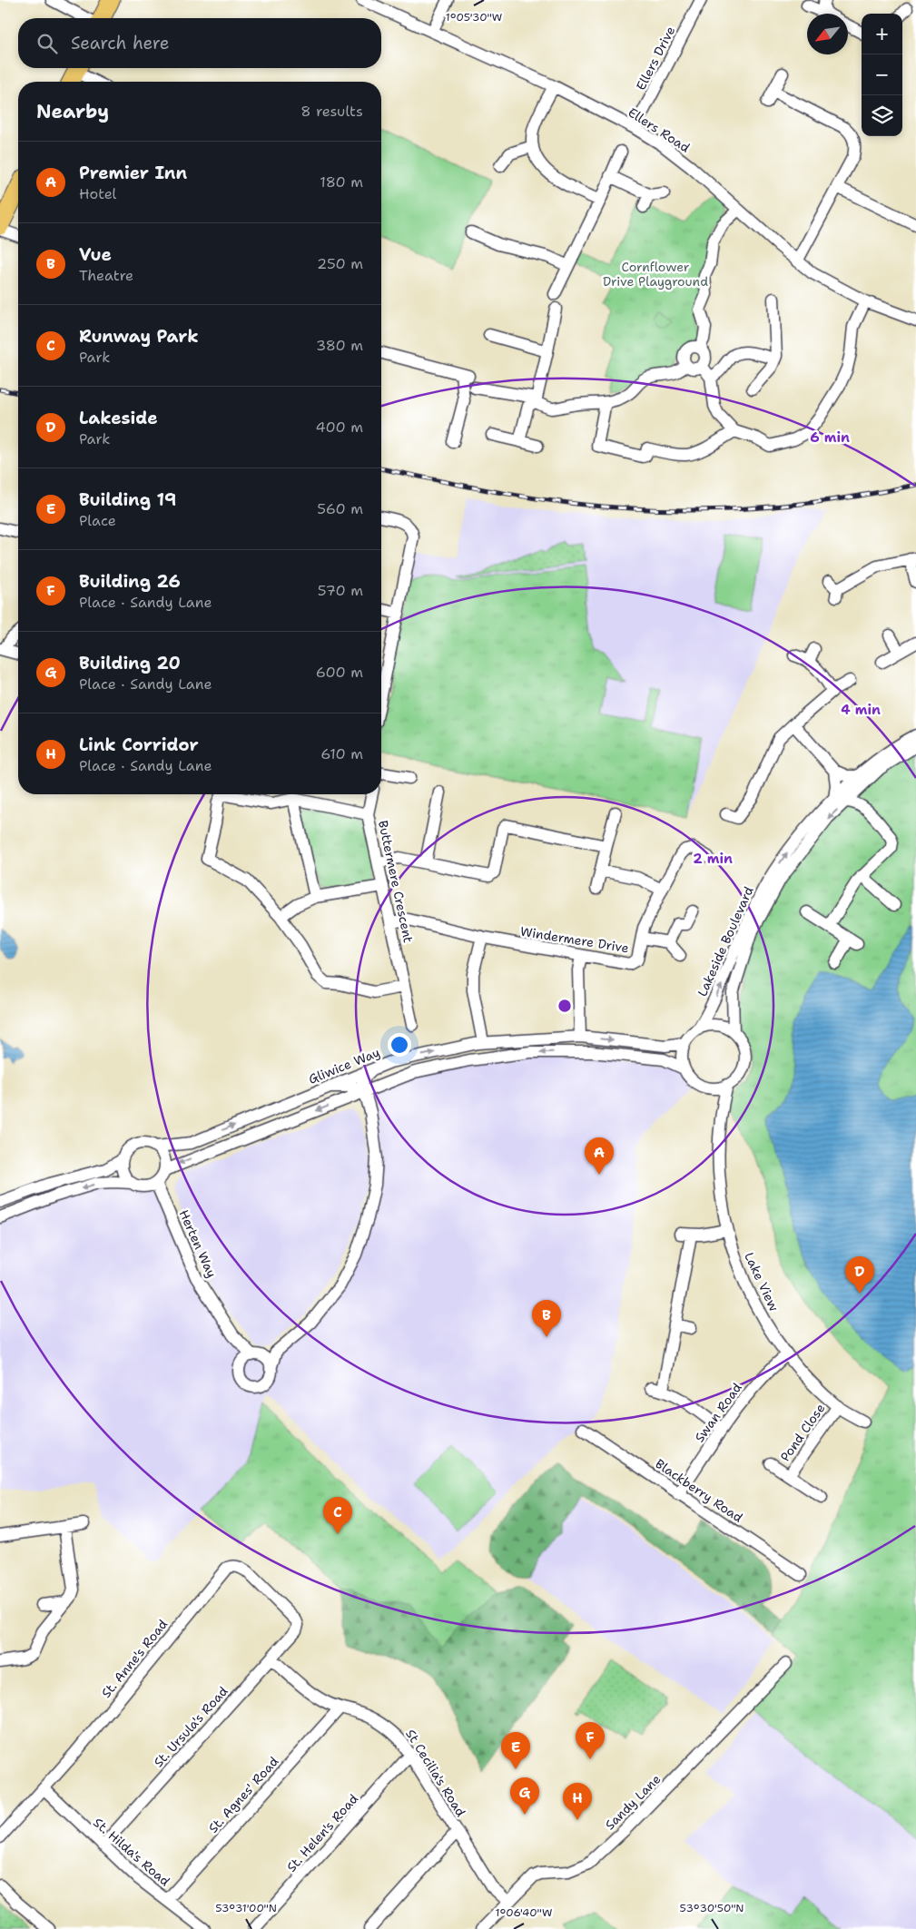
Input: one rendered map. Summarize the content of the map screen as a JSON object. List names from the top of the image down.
{
  "streets": {
    "street": [
      "Ellers Drive",
      "Ellers Road",
      "Buttermere Crescent",
      "Windermere Drive",
      "Lakeside Boulevard",
      "Gliwice Way",
      "Herten Way",
      "Lake View",
      "Swan Road",
      "Pond Close",
      "Blackberry Road",
      "St. Anne's Road",
      "St. Ursula's Road",
      "St Cecilia's Road",
      "St. Agnes' Road",
      "Sandy Lane",
      "St. Helen's Road",
      "St. Hilda's Road"
    ]
  },
  "crossings": [
    ["Ellers Drive", "Ellers Road"],
    ["Buttermere Crescent", "Windermere Drive"],
    ["Lakeside Boulevard", "Gliwice Way"],
    ["Lakeside Boulevard", "Lake View"],
    ["Gliwice Way", "Herten Way"],
    ["Gliwice Way", "Lake View"],
    ["Lake View", "Swan Road"],
    ["Lake View", "Pond Close"],
    ["Swan Road", "Blackberry Road"],
    ["St. Anne's Road", "St. Ursula's Road"],
    ["St. Anne's Road", "St. Hilda's Road"],
    ["St. Ursula's Road", "St Cecilia's Road"],
    ["St. Ursula's Road", "St. Hilda's Road"],
    ["St Cecilia's Road", "St. Agnes' Road"],
    ["St Cecilia's Road", "Sandy Lane"],
    ["St Cecilia's Road", "St. Helen's Road"],
    ["St. Agnes' Road", "St. Hilda's Road"]
  ],
  "parks": ["Cornflower Drive Playground"],
  "north": "bottom left",
  "page": {
    "map_buttons": ["+", "−"],
    "search": "Search here",
    "heading": ["Nearby", "8 results"],
    "list": [
      {
        "mark": "A",
        "name": "Premier Inn",
        "note": "Hotel",
        "value": "180 m"
      },
      {
        "mark": "B",
        "name": "Vue",
        "note": "Theatre",
        "value": "250 m"
      },
      {
        "mark": "C",
        "name": "Runway Park",
        "note": "Park",
        "value": "380 m"
      },
      {
        "mark": "D",
        "name": "Lakeside",
        "note": "Park",
        "value": "400 m"
      },
      {
        "mark": "E",
        "name": "Building 19",
        "note": "Place",
        "value": "560 m"
      },
      {
        "mark": "F",
        "name": "Building 26",
        "note": "Place · Sandy Lane",
        "value": "570 m"
      },
      {
        "mark": "G",
        "name": "Building 20",
        "note": "Place · Sandy Lane",
        "value": "600 m"
      },
      {
        "mark": "H",
        "name": "Link Corridor",
        "note": "Place · Sandy Lane",
        "value": "610 m"
      }
    ],
    "pins": [
      "A",
      "D",
      "B",
      "C",
      "F",
      "E",
      "G",
      "H"
    ]
  },
  "coordinates": [
    "1°05'30\"W",
    "53°31'00\"N",
    "53°30'50\"N",
    "1°06'40\"W"
  ],
  "rings": ["6 min", "4 min", "2 min"]
}
